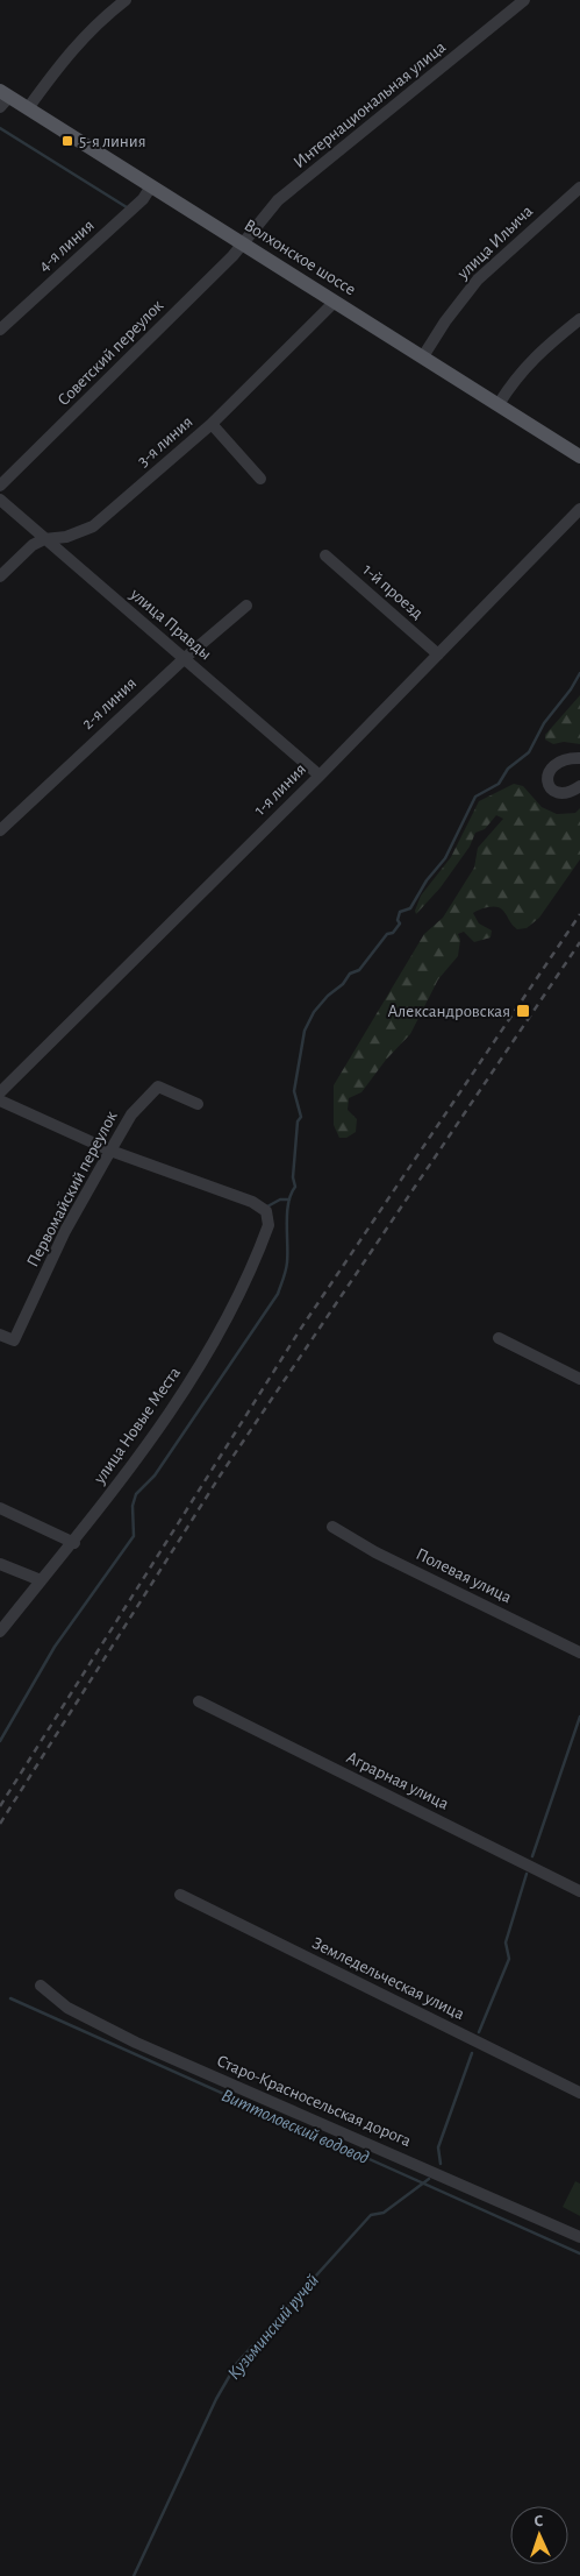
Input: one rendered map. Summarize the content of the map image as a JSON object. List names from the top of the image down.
{
  "streets": {
    "main road": ["Волхонское шоссе"],
    "street": [
      "Интернациональная улица",
      "улица Ильича",
      "4-я линия",
      "Советский переулок",
      "3-я линия",
      "1-й проезд",
      "улица Правды",
      "2-я линия",
      "1-я линия",
      "Первомайский переулок",
      "улица Новые Места",
      "Полевая улица",
      "Аграрная улица",
      "Земледельческая улица",
      "Старо-Красносельская дорога"
    ]
  },
  "crossings": [
    ["Интернациональная улица", "Волхонское шоссе"],
    ["Интернациональная улица", "Советский переулок"],
    ["улица Ильича", "Волхонское шоссе"],
    ["4-я линия", "Волхонское шоссе"],
    ["Волхонское шоссе", "Советский переулок"],
    ["Волхонское шоссе", "3-я линия"],
    ["3-я линия", "улица Правды"],
    ["1-й проезд", "1-я линия"],
    ["улица Правды", "2-я линия"],
    ["улица Правды", "1-я линия"],
    ["Первомайский переулок", "улица Новые Места"]
  ],
  "water": ["Виттоловский водовод", "Кузьминский ручей"],
  "places": {
    "transit": ["5-я линия", "Александровская"]
  },
  "north": "top"
}
